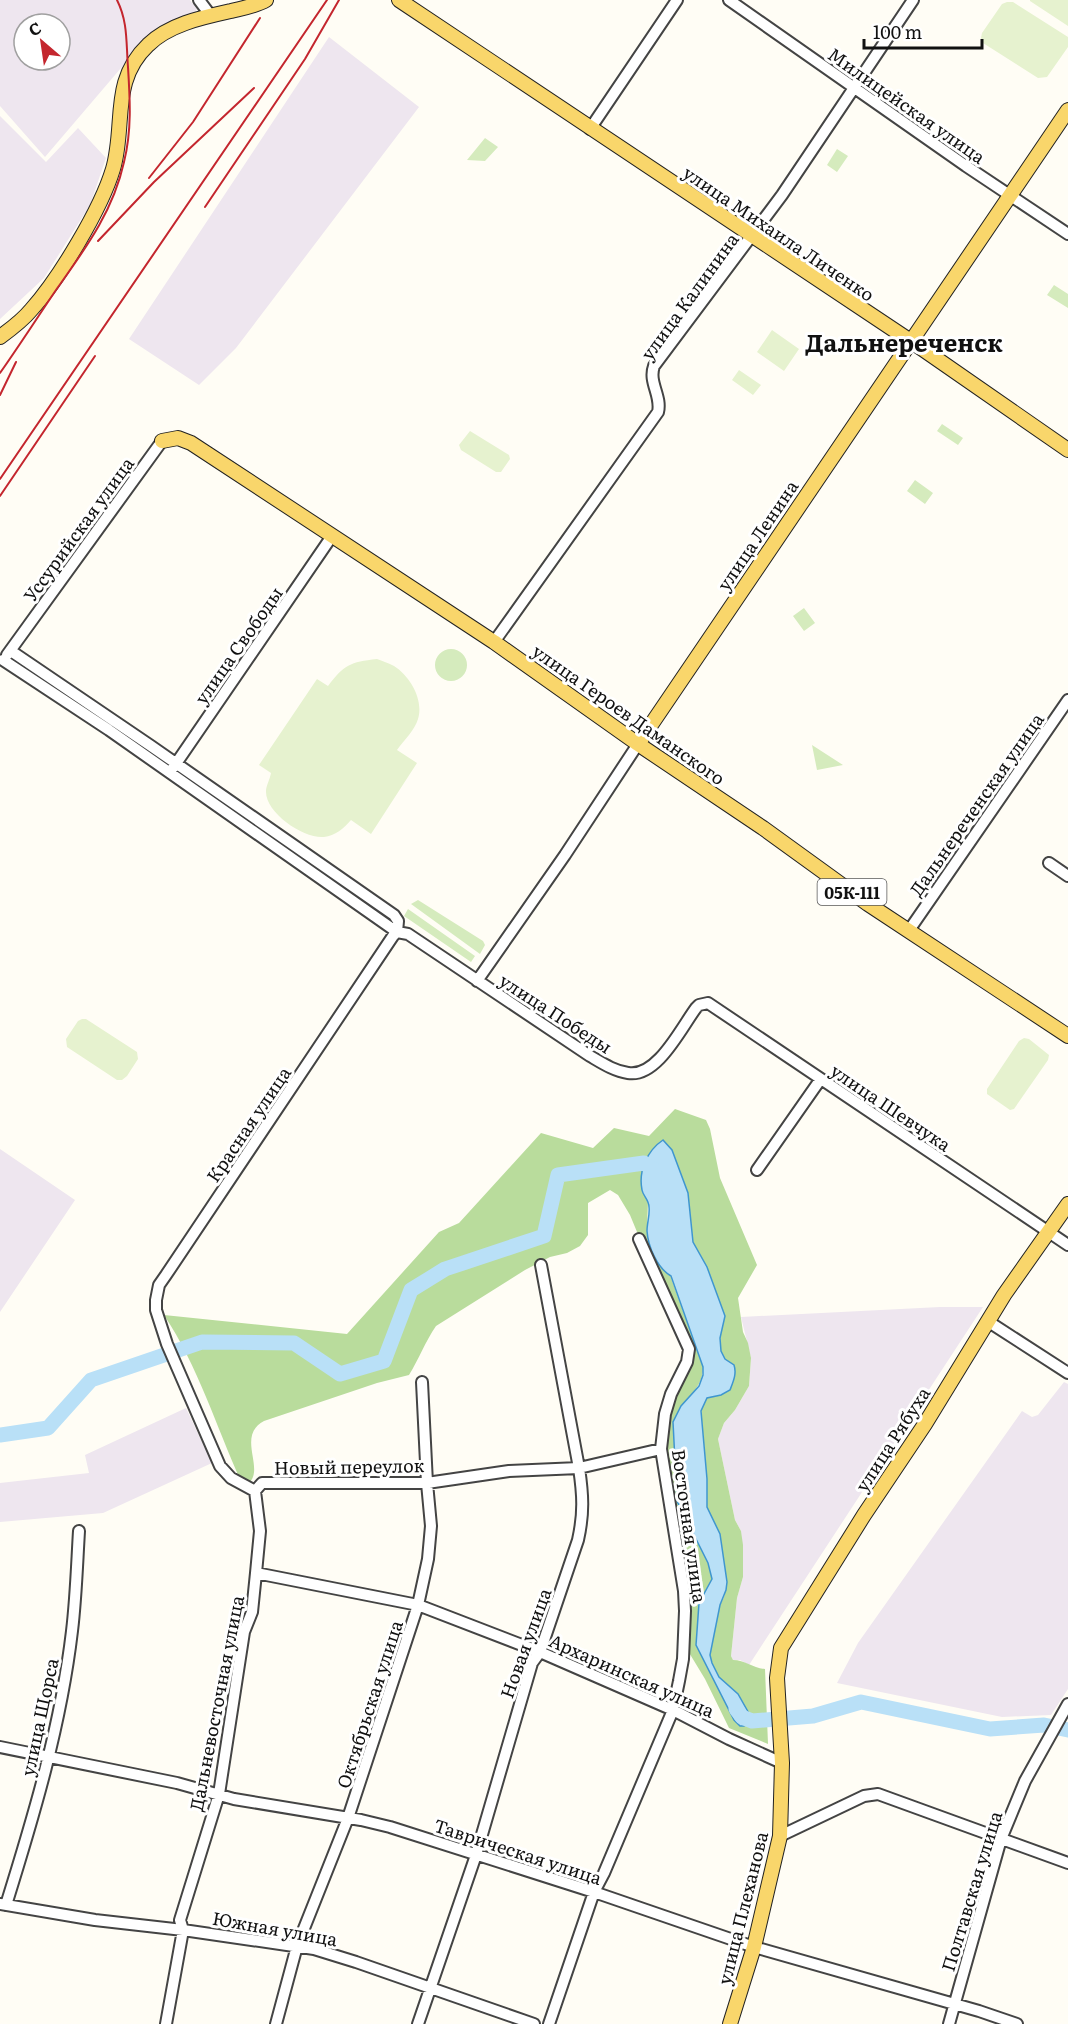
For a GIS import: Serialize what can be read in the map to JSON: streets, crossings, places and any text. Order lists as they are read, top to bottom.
{
  "streets": {
    "main road": [
      "улица Михаила Личенко",
      "улица Ленина",
      "улица Героев Даманского",
      "05К-111",
      "улица Рябуха",
      "улица Плеханова"
    ],
    "street": [
      "Милицейская улица",
      "улица Калинина",
      "Уссурийская улица",
      "улица Свободы",
      "Дальнереченская улица",
      "улица Победы",
      "улица Шевчука",
      "Красная улица",
      "Новый переулок",
      "Восточная улица",
      "Новая улица",
      "Архаринская улица",
      "Дальневосточная улица",
      "Октябрьская улица",
      "улица Щорса",
      "Таврическая улица",
      "Полтавская улица",
      "Южная улица"
    ]
  },
  "crossings": [
    ["Милицейская улица", "улица Калинина"],
    ["Милицейская улица", "улица Ленина"],
    ["улица Михаила Личенко", "улица Калинина"],
    ["улица Михаила Личенко", "улица Ленина"],
    ["улица Калинина", "улица Героев Даманского"],
    ["Уссурийская улица", "улица Героев Даманского"],
    ["Уссурийская улица", "улица Победы"],
    ["улица Ленина", "улица Героев Даманского"],
    ["улица Ленина", "улица Победы"],
    ["улица Свободы", "улица Героев Даманского"],
    ["улица Свободы", "улица Победы"],
    ["улица Победы", "улица Шевчука"],
    ["улица Победы", "Красная улица"],
    ["улица Шевчука", "улица Рябуха"],
    ["Красная улица", "Новый переулок"],
    ["улица Рябуха", "улица Плеханова"],
    ["Новый переулок", "Восточная улица"],
    ["Новый переулок", "Новая улица"],
    ["Новый переулок", "Дальневосточная улица"],
    ["Новый переулок", "Октябрьская улица"],
    ["Восточная улица", "Архаринская улица"],
    ["Восточная улица", "Таврическая улица"],
    ["Новая улица", "Архаринская улица"],
    ["Новая улица", "Таврическая улица"],
    ["Новая улица", "Южная улица"],
    ["Архаринская улица", "Дальневосточная улица"],
    ["Архаринская улица", "Октябрьская улица"],
    ["Архаринская улица", "улица Плеханова"],
    ["Дальневосточная улица", "Таврическая улица"],
    ["Дальневосточная улица", "Южная улица"],
    ["Октябрьская улица", "Таврическая улица"],
    ["Октябрьская улица", "Южная улица"],
    ["улица Щорса", "Таврическая улица"],
    ["улица Щорса", "Южная улица"],
    ["Таврическая улица", "Полтавская улица"],
    ["Таврическая улица", "улица Плеханова"]
  ],
  "districts": ["Дальнереченск"],
  "scale_bar": "100 m",
  "north": "top left"
}
